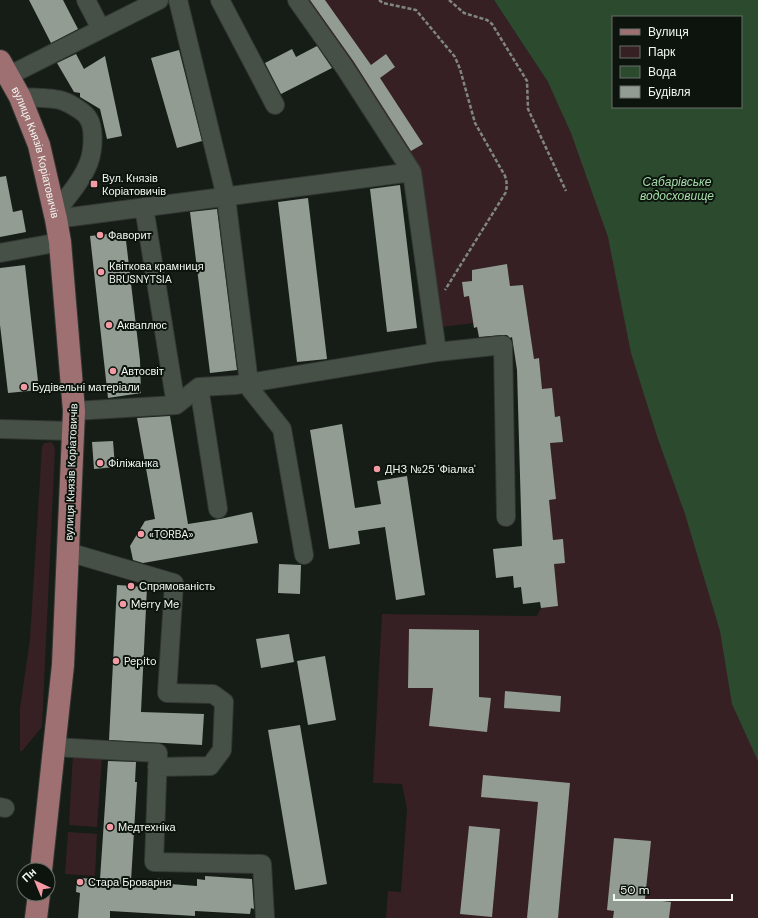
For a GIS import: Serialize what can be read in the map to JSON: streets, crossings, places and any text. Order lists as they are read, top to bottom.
{
  "streets": {
    "main road": ["вулиця Князів Коріатовичів"]
  },
  "water": ["Сабарівське водосховище"],
  "places": {
    "transit": ["Вул. Князів Коріатовичів"],
    "other": [
      "Фаворит",
      "Квіткова крамниця BRUSNYTSIA",
      "Акваплюс",
      "Автосвіт",
      "Будівельні матеріали",
      "Філіжанка",
      "ДНЗ №25 'Фіалка'",
      "«TORBA»",
      "Спрямованість",
      "Merry Me",
      "Pepito",
      "Медтехніка",
      "Стара Броварня"
    ]
  },
  "legend": [
    "Вулиця",
    "Парк",
    "Вода",
    "Будівля"
  ],
  "scale_bar": "50 m",
  "north": "top left"
}
